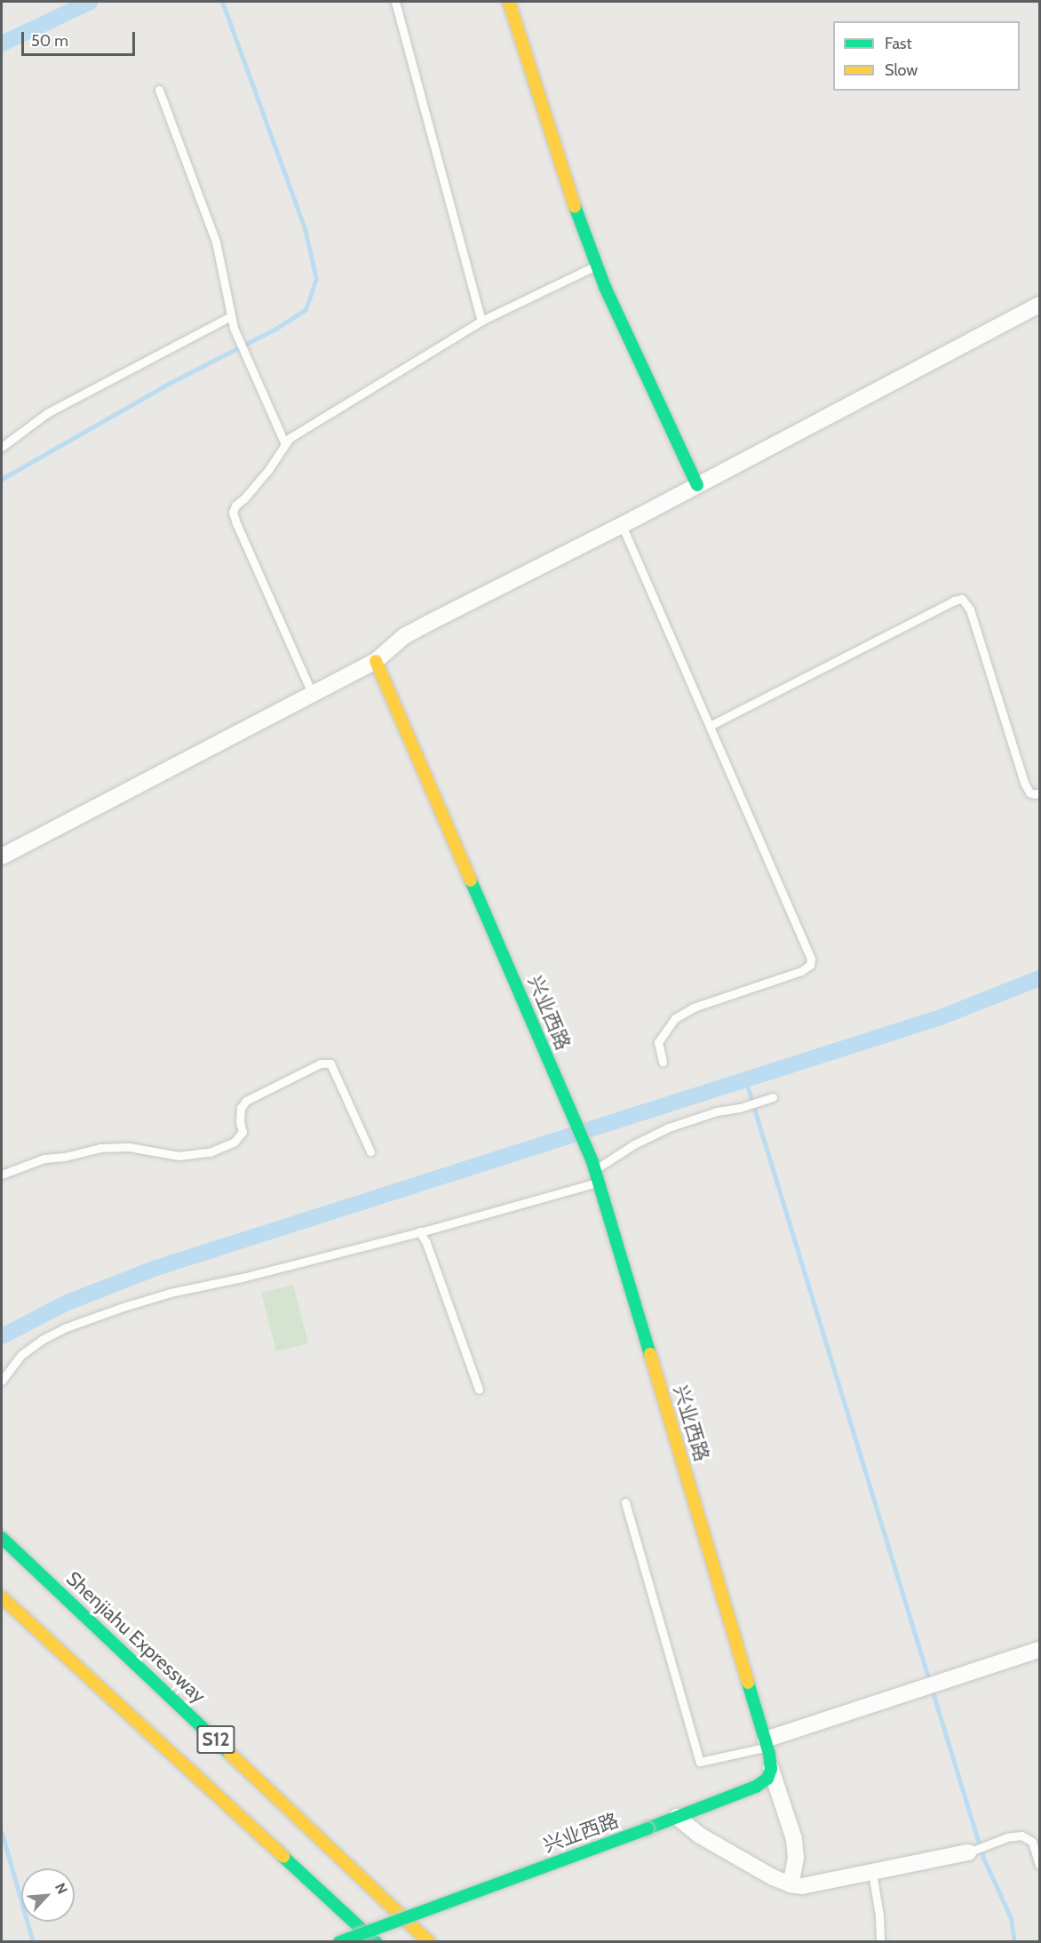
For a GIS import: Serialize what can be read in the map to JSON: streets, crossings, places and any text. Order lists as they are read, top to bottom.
{
  "streets": {
    "main road": ["兴业西路", "Shenjiahu Expressway", "S12"]
  },
  "legend": ["Fast", "Slow"],
  "scale_bar": "50 m",
  "north": "top right"
}
